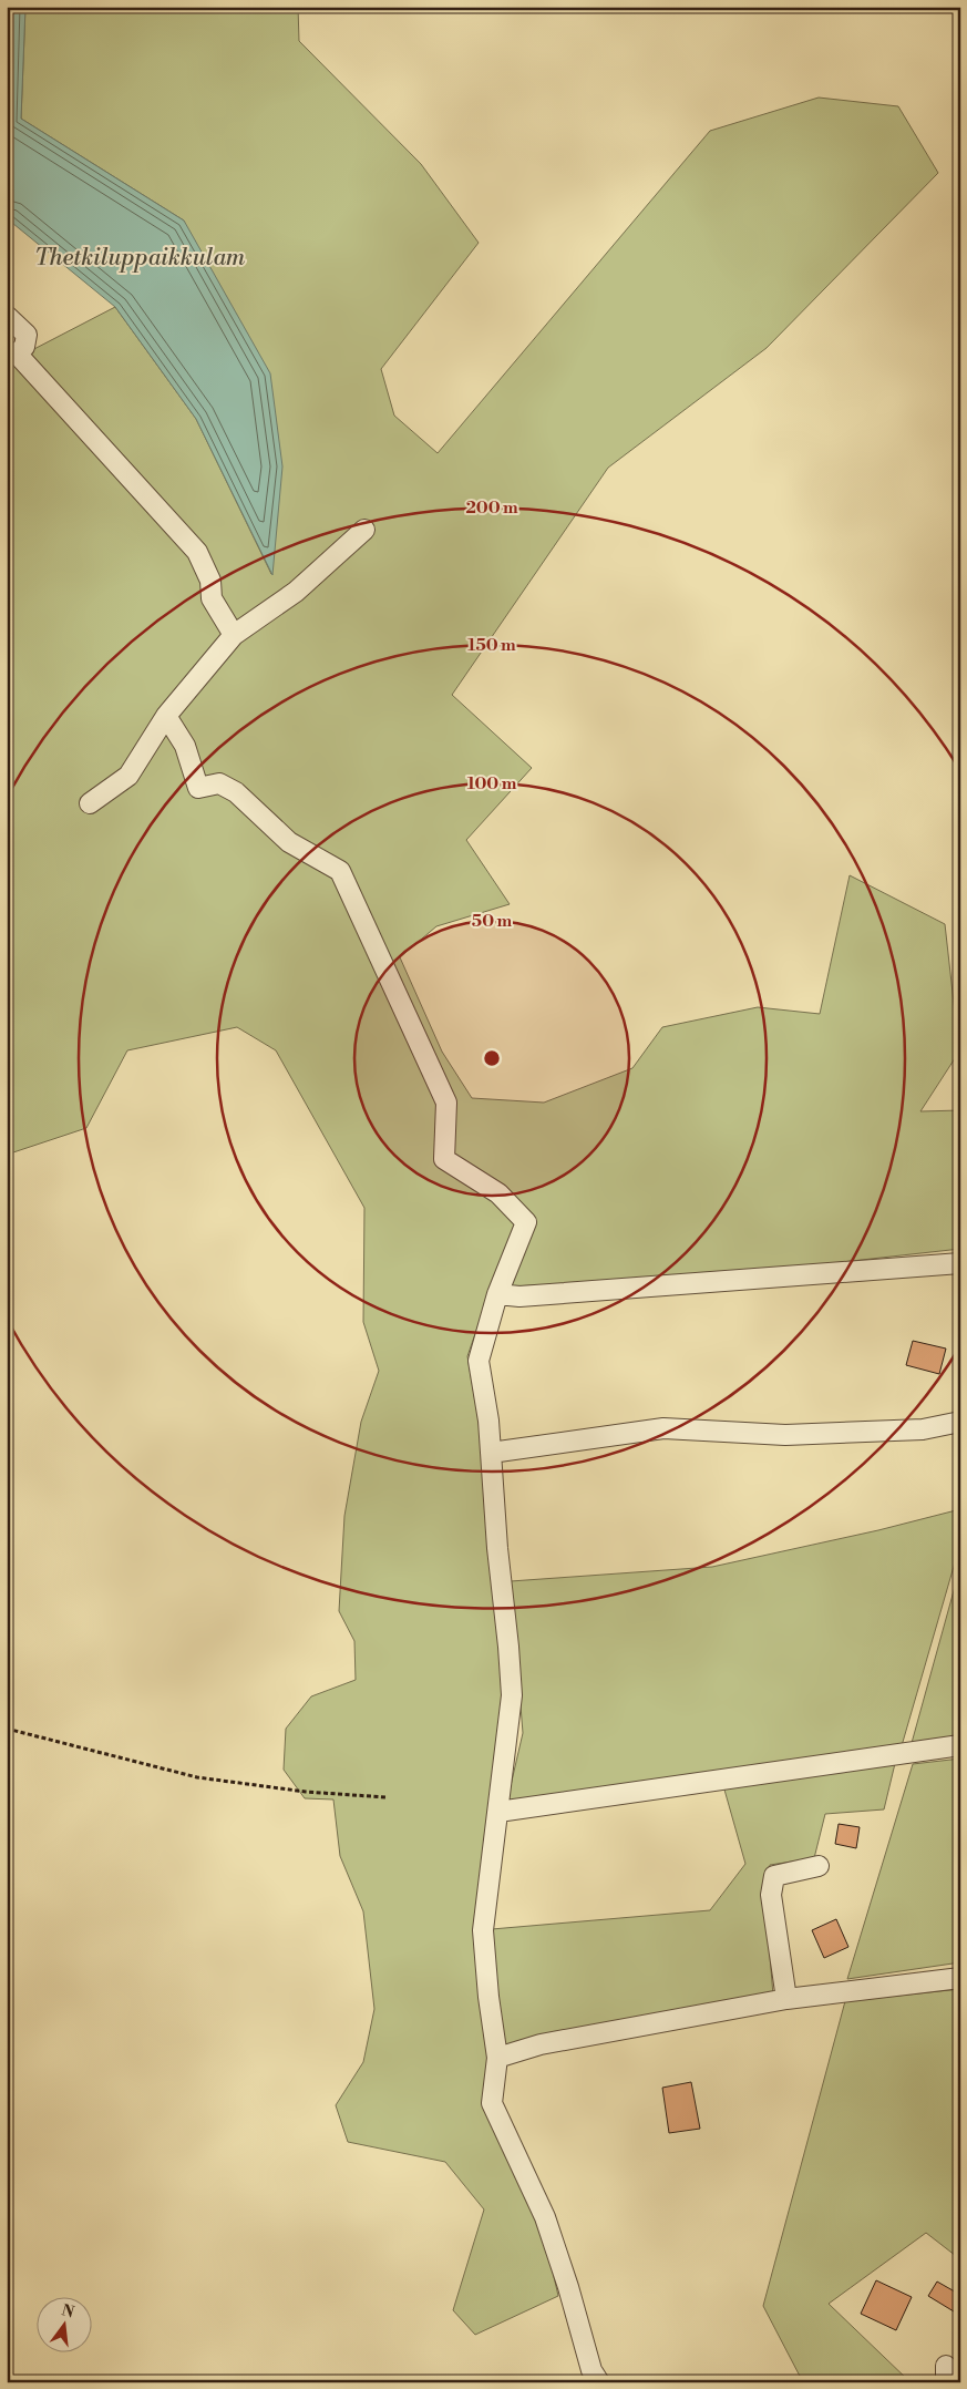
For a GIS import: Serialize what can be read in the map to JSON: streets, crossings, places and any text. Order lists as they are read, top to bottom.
{
  "water": ["Thetkiluppaikkulam"],
  "north": "top",
  "rings": [
    "200 m",
    "150 m",
    "100 m",
    "50 m"
  ]
}
